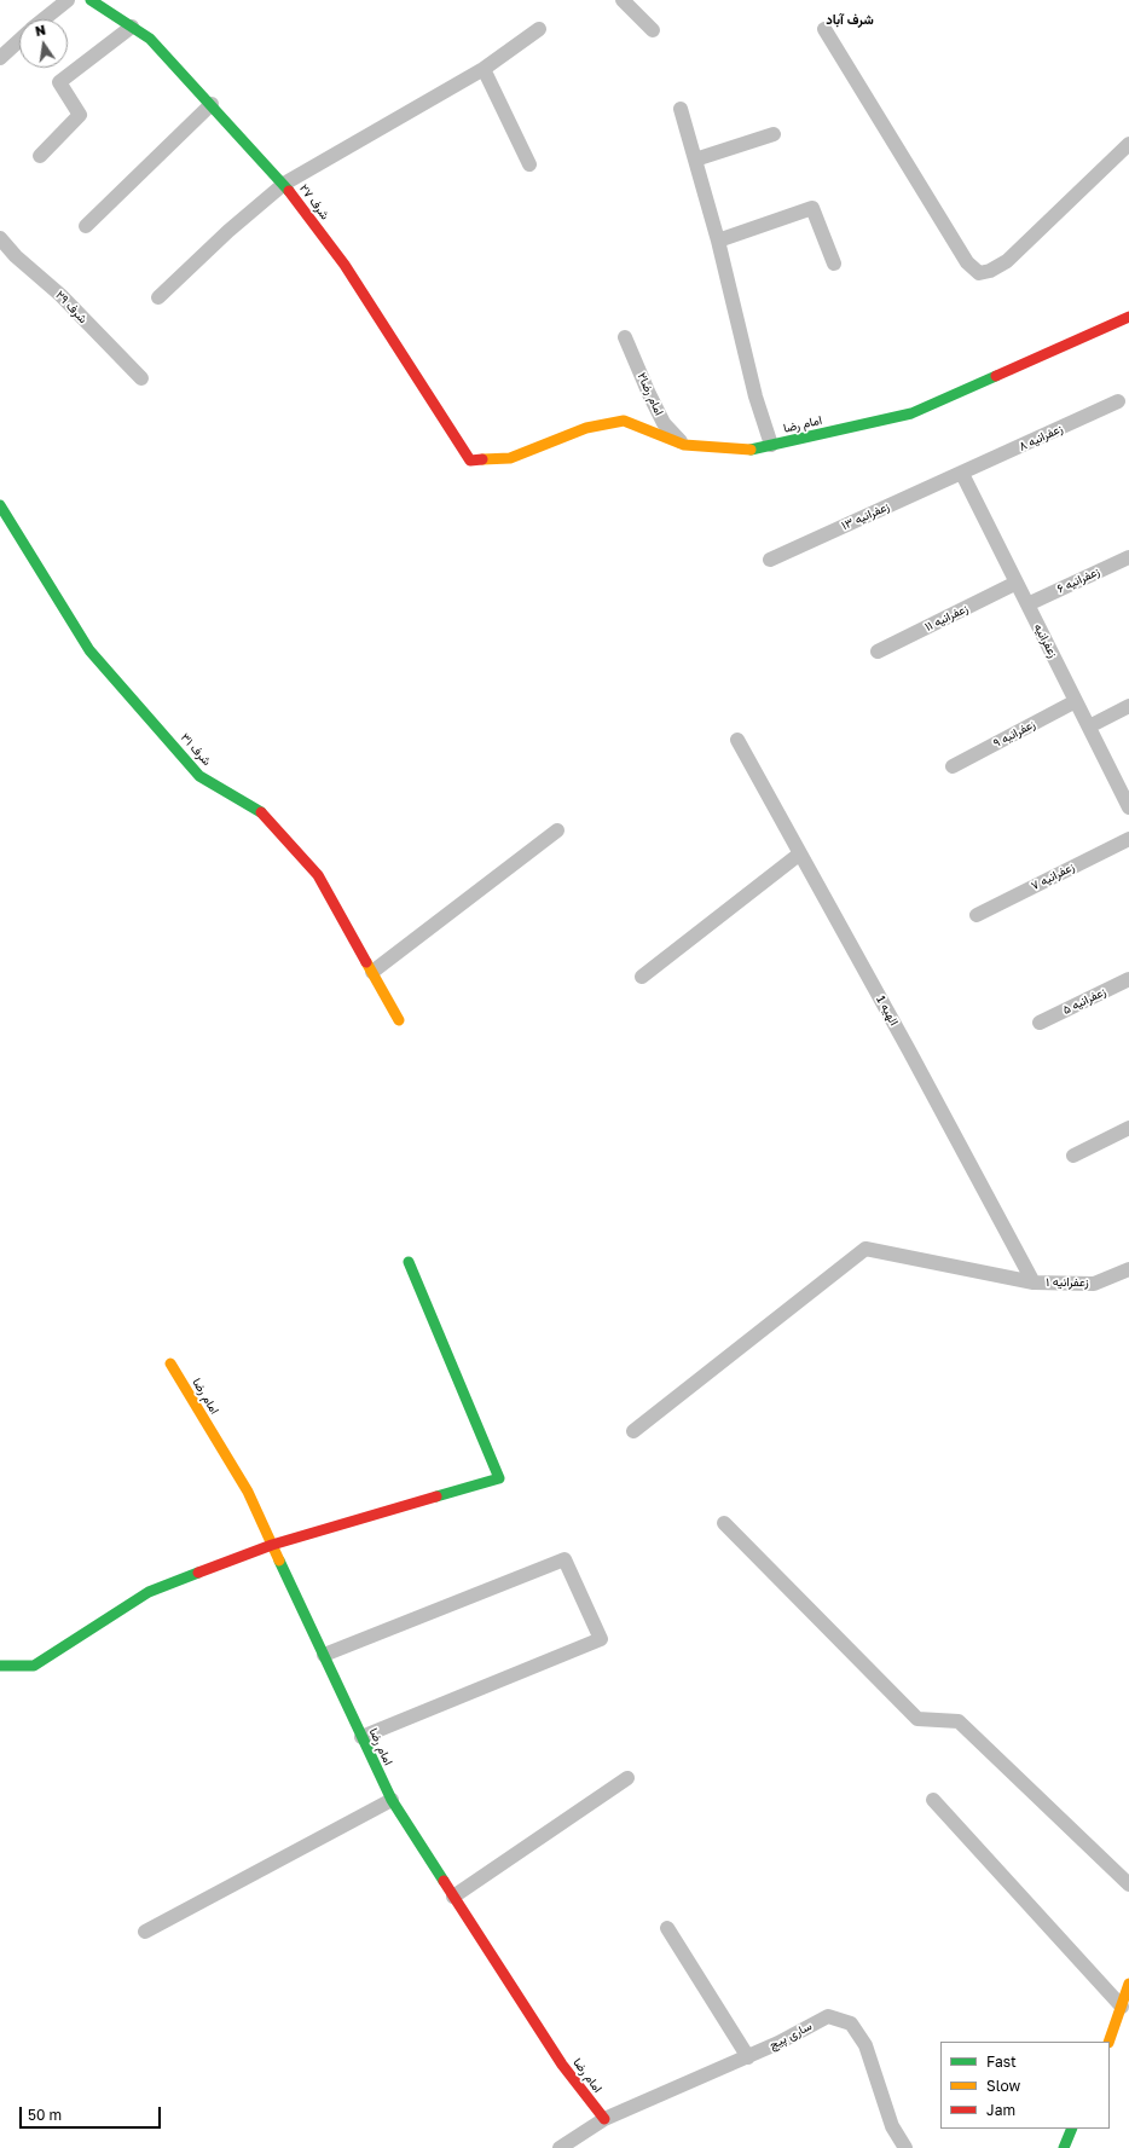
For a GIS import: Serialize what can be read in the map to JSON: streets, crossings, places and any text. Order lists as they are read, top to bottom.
{
  "streets": {
    "main road": ["شرف ۲۷", "امام رضا", "شرف ۳۱"],
    "street": [
      "شرف ۲۹",
      "امام رضا۲",
      "زعفرانیه ۸",
      "زعفرانیه ۱۳",
      "زعفرانیه ۶",
      "زعفرانیه ۱۱",
      "زعفرانیه",
      "زعفرانیه ۹",
      "زعفرانیه ۷",
      "زعفرانیه ۵",
      "الهیه 1",
      "زعفرانیه ۱",
      "ساری پیچ"
    ]
  },
  "crossings": [
    ["شرف ۲۷", "امام رضا"],
    ["امام رضا۲", "امام رضا"],
    ["امام رضا", "ساری پیچ"],
    ["زعفرانیه ۸", "زعفرانیه ۱۳"],
    ["زعفرانیه ۸", "زعفرانیه"],
    ["زعفرانیه ۱۳", "زعفرانیه"],
    ["زعفرانیه ۶", "زعفرانیه"],
    ["زعفرانیه ۱۱", "زعفرانیه"],
    ["زعفرانیه", "زعفرانیه ۹"],
    ["الهیه 1", "زعفرانیه ۱"]
  ],
  "districts": ["شرف آباد"],
  "legend": ["Fast", "Slow", "Jam"],
  "scale_bar": "50 m",
  "north": "top"
}
